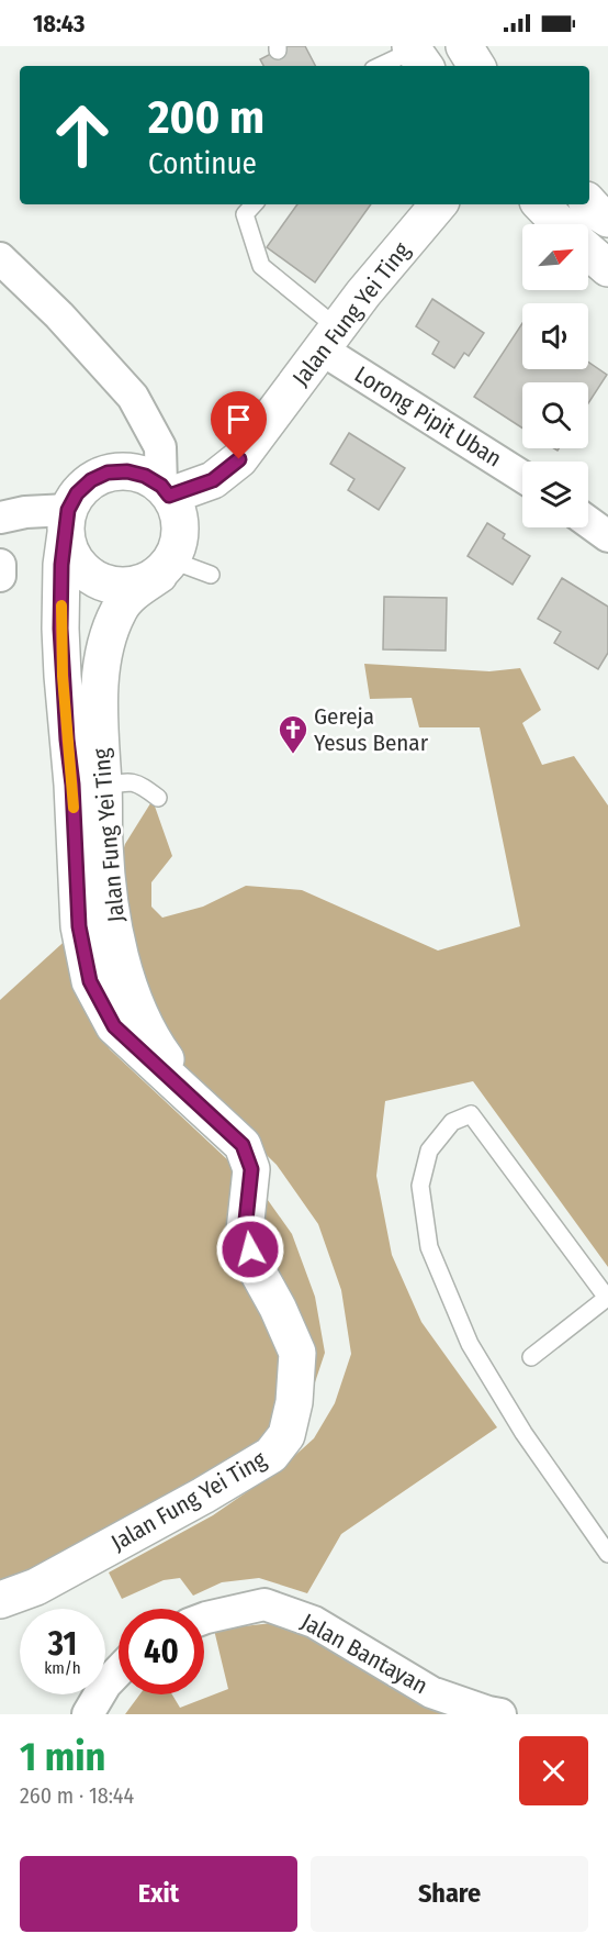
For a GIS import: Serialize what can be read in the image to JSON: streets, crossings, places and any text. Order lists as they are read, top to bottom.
{
  "streets": {
    "street": ["Jalan Fung Yei Ting", "Lorong Pipit Uban", "Jalan Bantayan"]
  },
  "crossings": [
    ["Jalan Fung Yei Ting", "Lorong Pipit Uban"]
  ],
  "places": {
    "church": ["Gereja Yesus Benar"]
  },
  "north": "top right",
  "page": {
    "status": "18:43",
    "turn": ["200 m", "Continue"],
    "speed": "31 km/h",
    "limit": "40",
    "heading": ["1 min", "260 m · 18:44"],
    "buttons": ["Exit", "Share"]
  }
}
